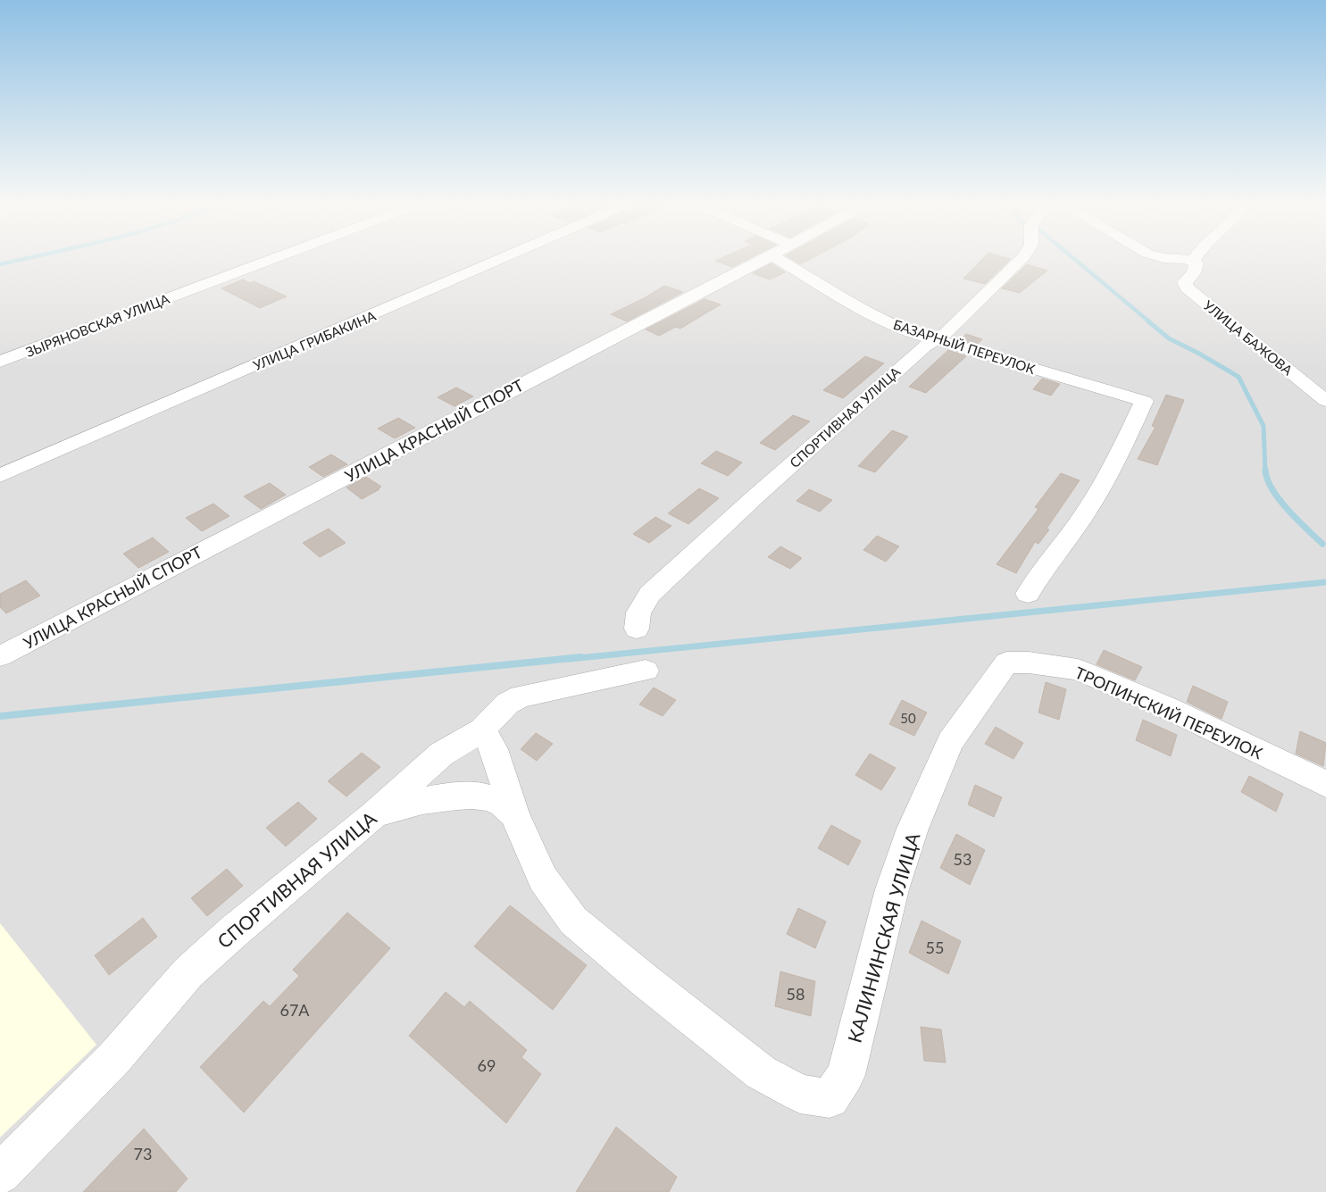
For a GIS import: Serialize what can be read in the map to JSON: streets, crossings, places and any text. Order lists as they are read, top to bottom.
{
  "streets": {
    "street": [
      "ЗЫРЯНОВСКАЯ УЛИЦА",
      "УЛИЦА БАЖОВА",
      "УЛИЦА ГРИБАКИНА",
      "БАЗАРНЫЙ ПЕРЕУЛОК",
      "СПОРТИВНАЯ УЛИЦА",
      "УЛИЦА КРАСНЫЙ СПОРТ",
      "ТРОПИНСКИЙ ПЕРЕУЛОК",
      "КАЛИНИНСКАЯ УЛИЦА"
    ]
  },
  "crossings": [
    ["БАЗАРНЫЙ ПЕРЕУЛОК", "СПОРТИВНАЯ УЛИЦА"],
    ["ТРОПИНСКИЙ ПЕРЕУЛОК", "КАЛИНИНСКАЯ УЛИЦА"]
  ],
  "house_numbers": [
    "50",
    "53",
    "55",
    "58",
    "67А",
    "69",
    "73"
  ]
}
